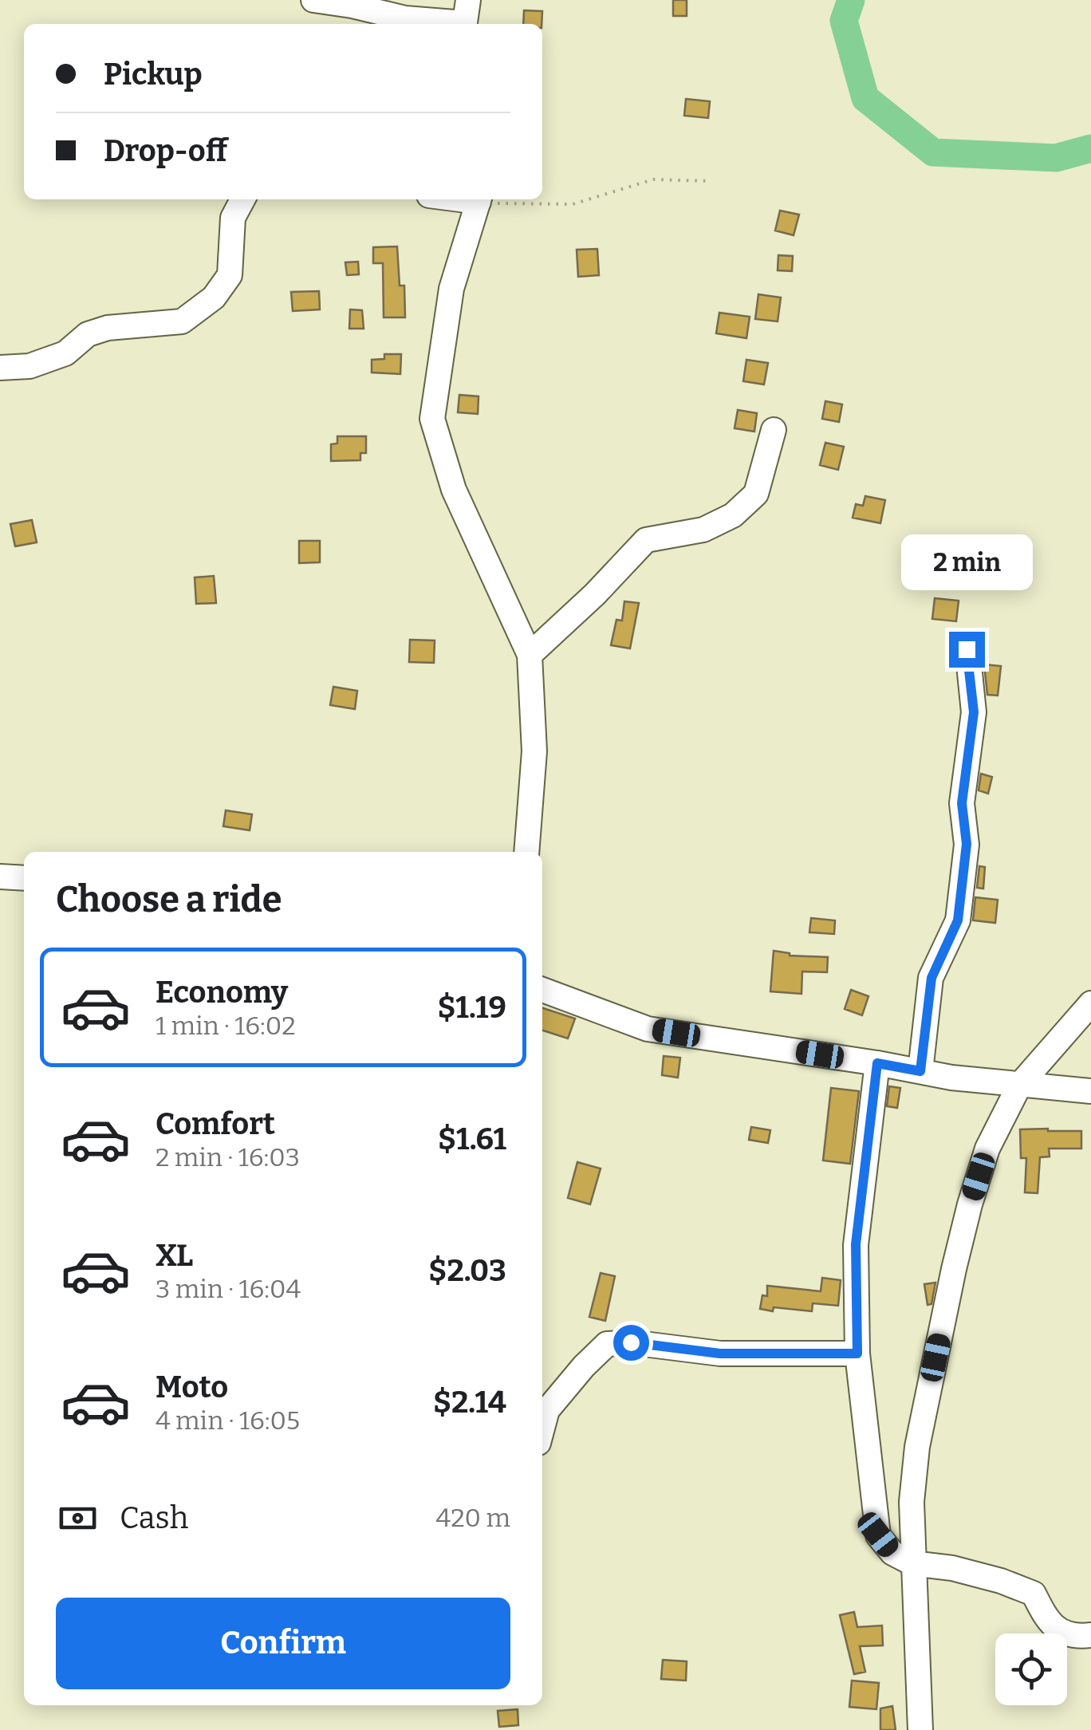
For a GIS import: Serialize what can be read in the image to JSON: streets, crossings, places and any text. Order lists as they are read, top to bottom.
{
  "page": {
    "banner": ["Pickup", "Drop-off"],
    "bubble": "2 min",
    "heading": "Choose a ride",
    "list": [
      {
        "name": "Economy",
        "note": "1 min · 16:02",
        "value": "$1.19"
      },
      {
        "name": "Comfort",
        "note": "2 min · 16:03",
        "value": "$1.61"
      },
      {
        "name": "XL",
        "note": "3 min · 16:04",
        "value": "$2.03"
      },
      {
        "name": "Moto",
        "note": "4 min · 16:05",
        "value": "$2.14"
      }
    ],
    "pay": ["Cash", "420 m"],
    "buttons": "Confirm"
  }
}
